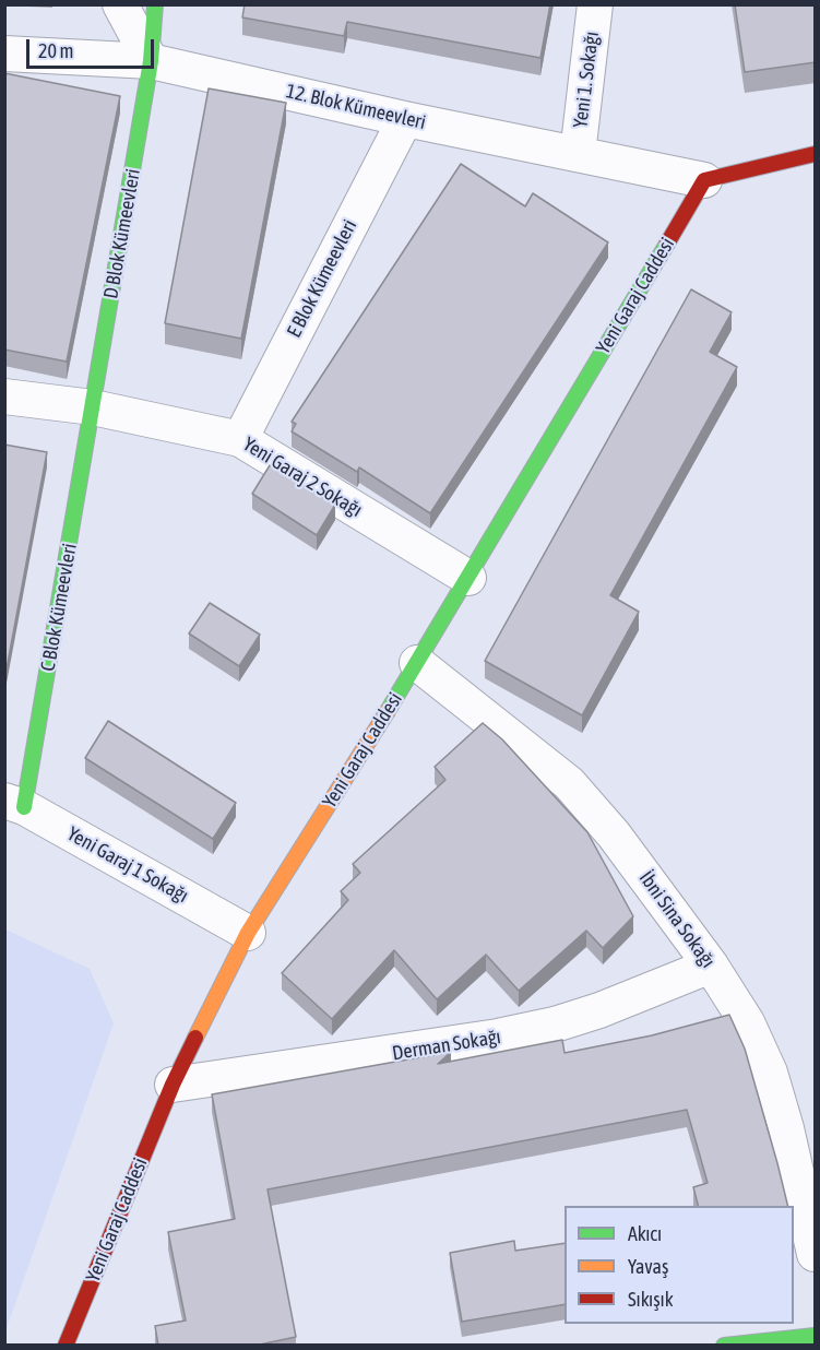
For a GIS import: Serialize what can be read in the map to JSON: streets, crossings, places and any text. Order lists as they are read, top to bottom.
{
  "streets": {
    "street": [
      "Yeni 1. Sokağı",
      "12. Blok Kümeevleri",
      "D Blok Kümeevleri",
      "E Blok Kümeevleri",
      "Yeni Garaj Caddesi",
      "Yeni Garaj 2 Sokağı",
      "C Blok Kümeevleri",
      "Yeni Garaj 1 Sokağı",
      "İbni Sina Sokağı",
      "Derman Sokağı"
    ]
  },
  "crossings": [
    ["Yeni 1. Sokağı", "12. Blok Kümeevleri"],
    ["12. Blok Kümeevleri", "D Blok Kümeevleri"],
    ["12. Blok Kümeevleri", "E Blok Kümeevleri"],
    ["12. Blok Kümeevleri", "Yeni Garaj Caddesi"],
    ["D Blok Kümeevleri", "Yeni Garaj 2 Sokağı"],
    ["D Blok Kümeevleri", "C Blok Kümeevleri"],
    ["E Blok Kümeevleri", "Yeni Garaj 2 Sokağı"],
    ["Yeni Garaj Caddesi", "Yeni Garaj 2 Sokağı"],
    ["Yeni Garaj Caddesi", "Yeni Garaj 1 Sokağı"],
    ["Yeni Garaj Caddesi", "İbni Sina Sokağı"],
    ["Yeni Garaj Caddesi", "Derman Sokağı"],
    ["Yeni Garaj 2 Sokağı", "C Blok Kümeevleri"],
    ["C Blok Kümeevleri", "Yeni Garaj 1 Sokağı"],
    ["İbni Sina Sokağı", "Derman Sokağı"]
  ],
  "legend": ["Akıcı", "Yavaş", "Sıkışık"],
  "scale_bar": "20 m"
}
